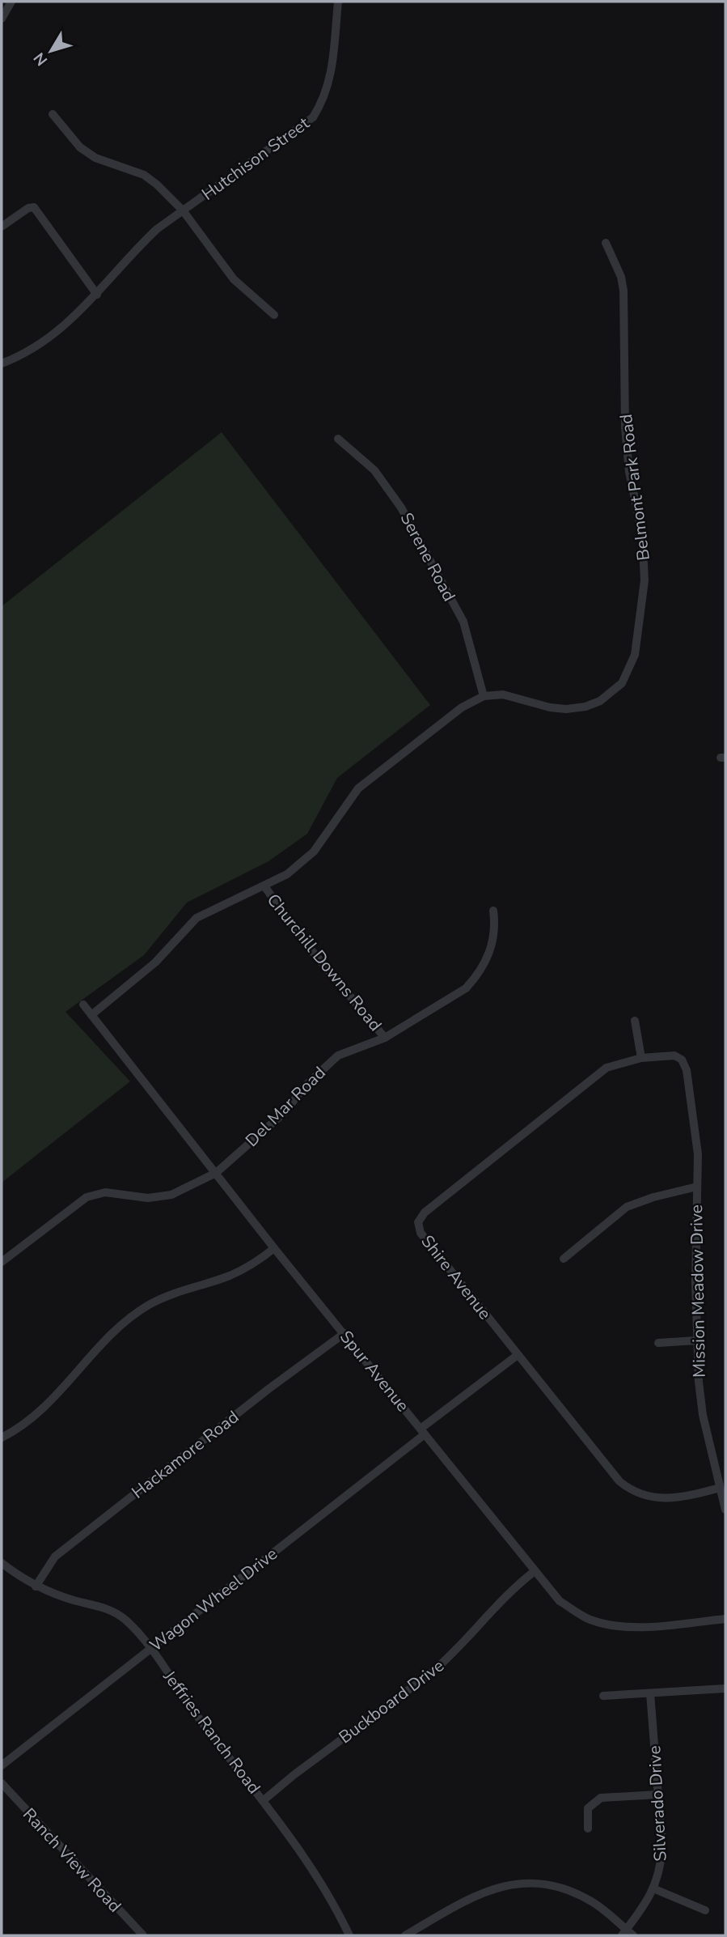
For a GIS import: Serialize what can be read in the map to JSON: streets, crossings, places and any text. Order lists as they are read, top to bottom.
{
  "streets": {
    "street": [
      "Hutchison Street",
      "Belmont Park Road",
      "Serene Road",
      "Churchill Downs Road",
      "Del Mar Road",
      "Shire Avenue",
      "Mission Meadow Drive",
      "Spur Avenue",
      "Hackamore Road",
      "Wagon Wheel Drive",
      "Buckboard Drive",
      "Jeffries Ranch Road",
      "Silverado Drive",
      "Ranch View Road"
    ]
  },
  "crossings": [
    ["Belmont Park Road", "Serene Road"],
    ["Belmont Park Road", "Churchill Downs Road"],
    ["Belmont Park Road", "Spur Avenue"],
    ["Churchill Downs Road", "Del Mar Road"],
    ["Del Mar Road", "Spur Avenue"],
    ["Shire Avenue", "Mission Meadow Drive"],
    ["Shire Avenue", "Wagon Wheel Drive"],
    ["Spur Avenue", "Hackamore Road"],
    ["Spur Avenue", "Wagon Wheel Drive"],
    ["Spur Avenue", "Buckboard Drive"],
    ["Hackamore Road", "Jeffries Ranch Road"],
    ["Wagon Wheel Drive", "Jeffries Ranch Road"],
    ["Buckboard Drive", "Jeffries Ranch Road"]
  ],
  "north": "bottom left"
}
